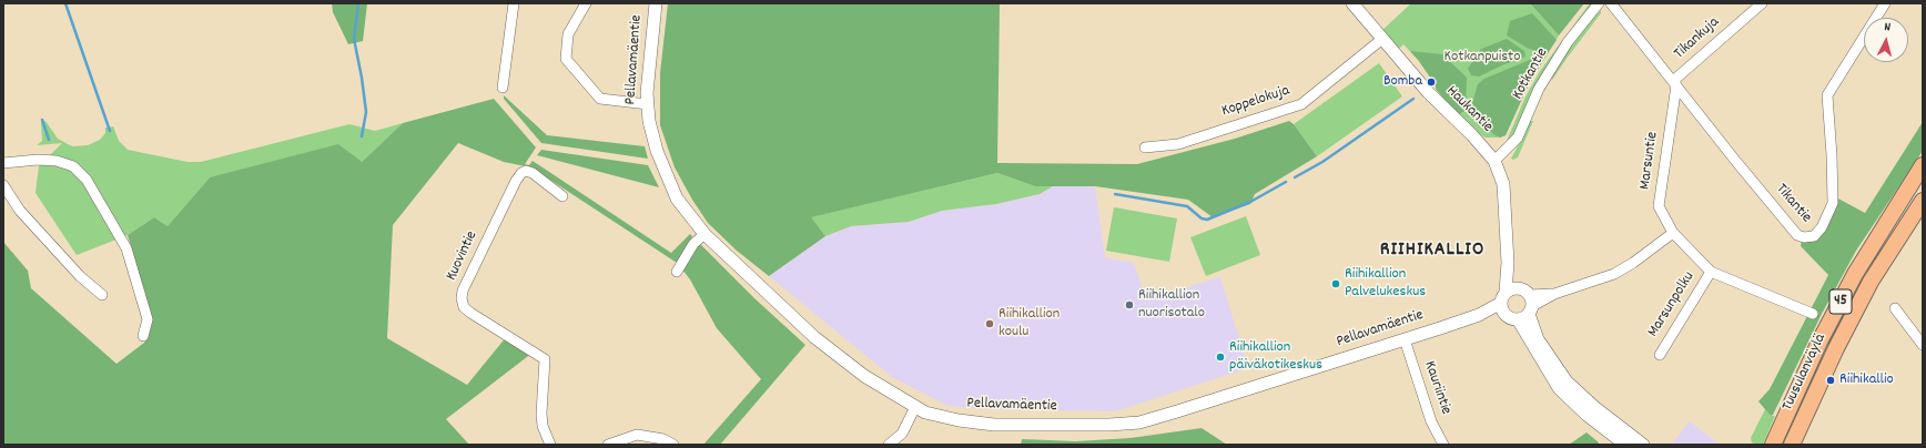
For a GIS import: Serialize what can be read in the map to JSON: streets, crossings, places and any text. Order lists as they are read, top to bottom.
{
  "streets": {
    "main road": ["45", "Tuusulanväylä"],
    "street": [
      "Tikankuja",
      "Pellavamäentie",
      "Kotkantie",
      "Koppelokuja",
      "Haukantie",
      "Marsuntie",
      "Tikantie",
      "Kuovintie",
      "Marsunpolku",
      "Kauriintie"
    ]
  },
  "crossings": [
    ["Tikankuja", "Marsuntie"],
    ["Tikankuja", "Tikantie"],
    ["Pellavamäentie", "Haukantie"],
    ["Pellavamäentie", "Kauriintie"],
    ["Kotkantie", "Haukantie"],
    ["Koppelokuja", "Haukantie"],
    ["Marsuntie", "Tikantie"],
    ["Marsuntie", "Marsunpolku"]
  ],
  "districts": ["RIIHIKALLIO"],
  "parks": ["Kotkanpuisto"],
  "places": [
    "Bomba",
    "Riihikallion Palvelukeskus",
    "Riihikallion nuorisotalo",
    "Riihikallion koulu",
    "Riihikallion päiväkotikeskus",
    "Riihikallio"
  ],
  "north": "top"
}
